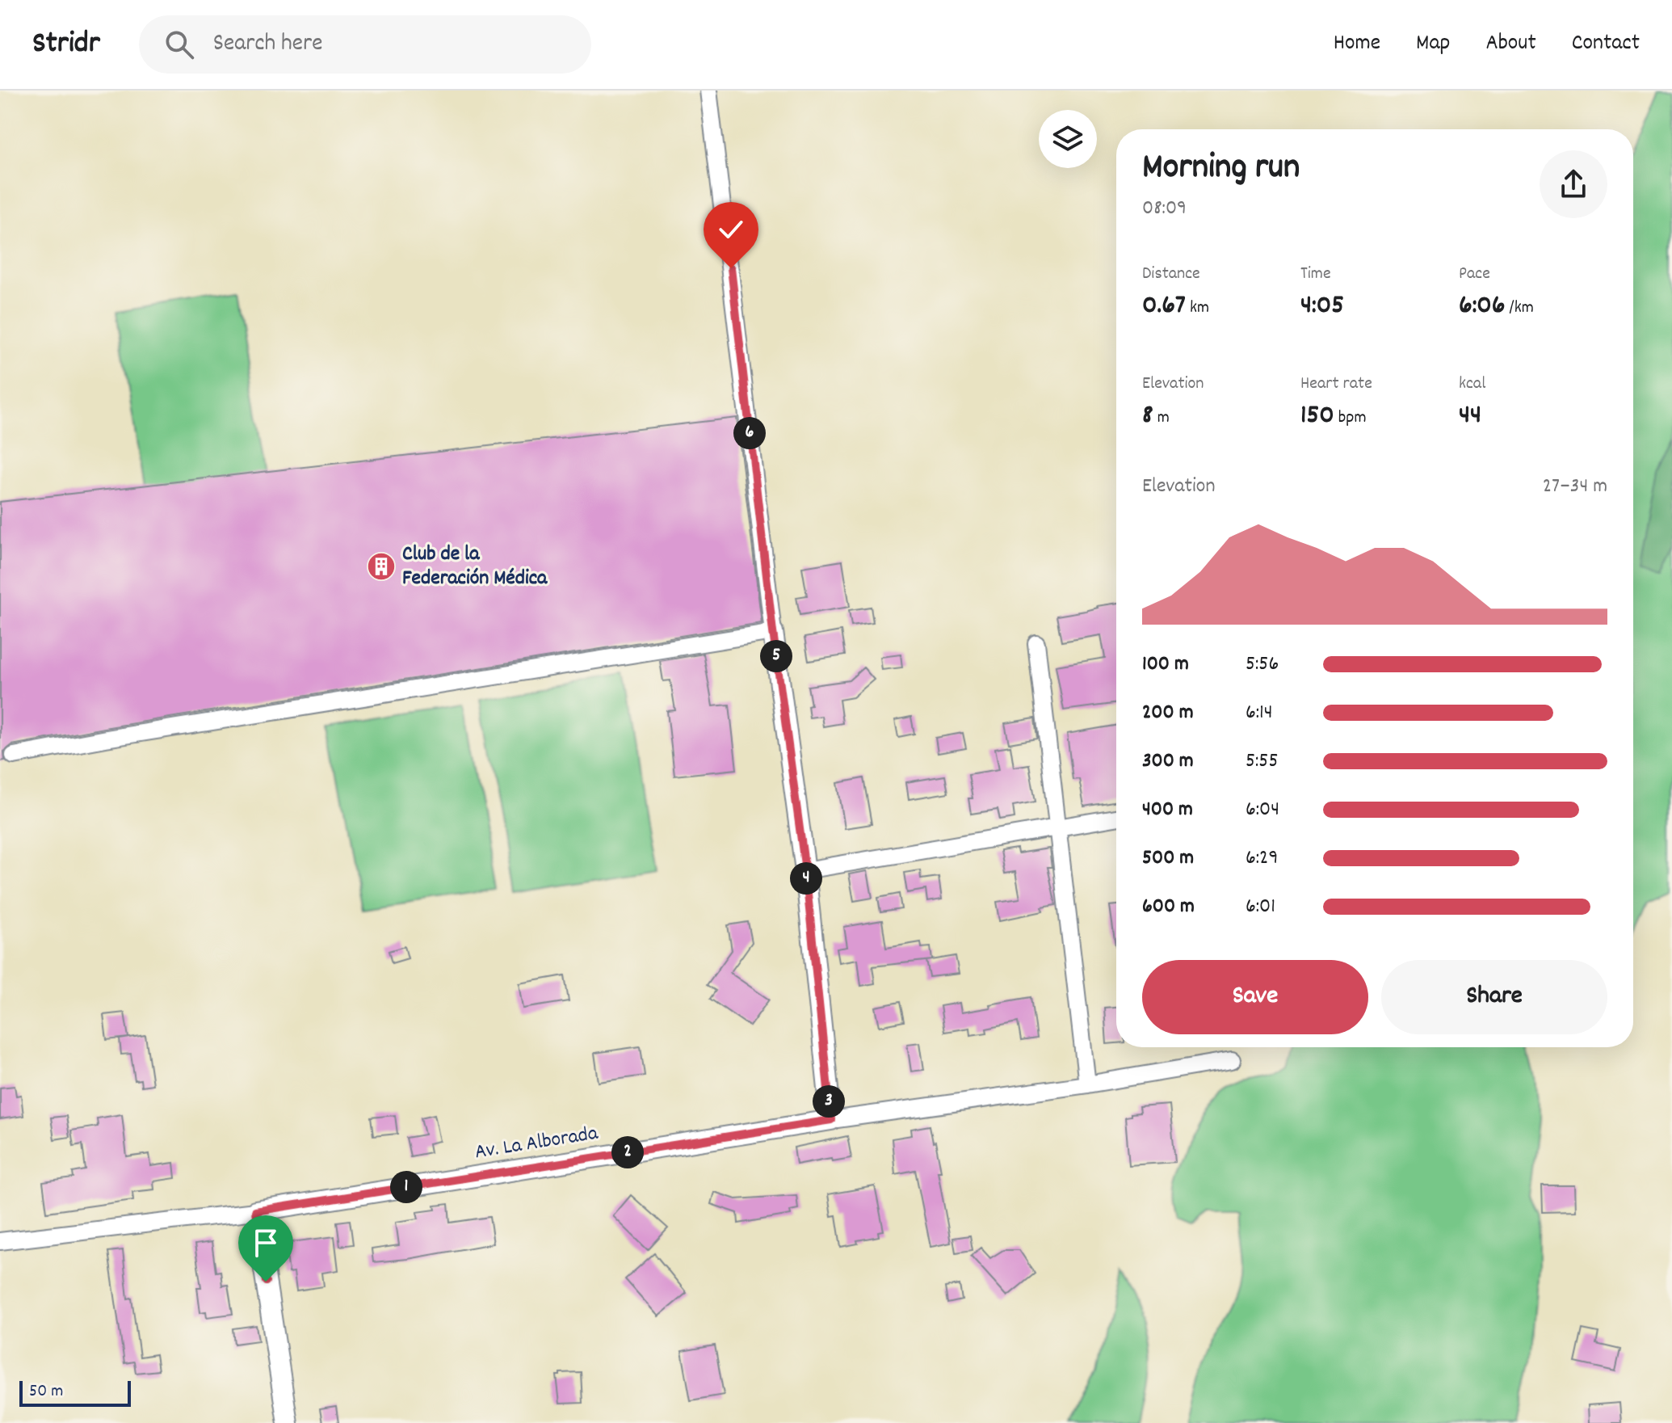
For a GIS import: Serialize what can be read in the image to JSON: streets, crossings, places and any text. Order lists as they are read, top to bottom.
{
  "streets": {
    "main road": ["Av. La Alborada"]
  },
  "places": {
    "building": ["Club de la Federación Médica"]
  },
  "scale_bar": "50 m",
  "page": {
    "header": "Stridr",
    "search": "Search here",
    "nav": [
      "Home",
      "Map",
      "About",
      "Contact"
    ],
    "heading": ["Morning run", "08:09"],
    "stats": [
      ["Distance", "0.67 km"],
      ["Time", "4:05"],
      ["Pace", "6:06 /km"],
      ["Elevation", "8 m"],
      ["Heart rate", "150 bpm"],
      ["kcal", "44"]
    ],
    "pins": [
      "6",
      "5",
      "4",
      "3",
      "2",
      "1"
    ],
    "chart": ["Elevation", "27–34 m"],
    "list": [
      {
        "name": "100 m",
        "note": "5:56"
      },
      {
        "name": "200 m",
        "note": "6:14"
      },
      {
        "name": "300 m",
        "note": "5:55"
      },
      {
        "name": "400 m",
        "note": "6:04"
      },
      {
        "name": "500 m",
        "note": "6:29"
      },
      {
        "name": "600 m",
        "note": "6:01"
      }
    ],
    "buttons": ["Save", "Share"],
    "scale": "50 m"
  }
}
